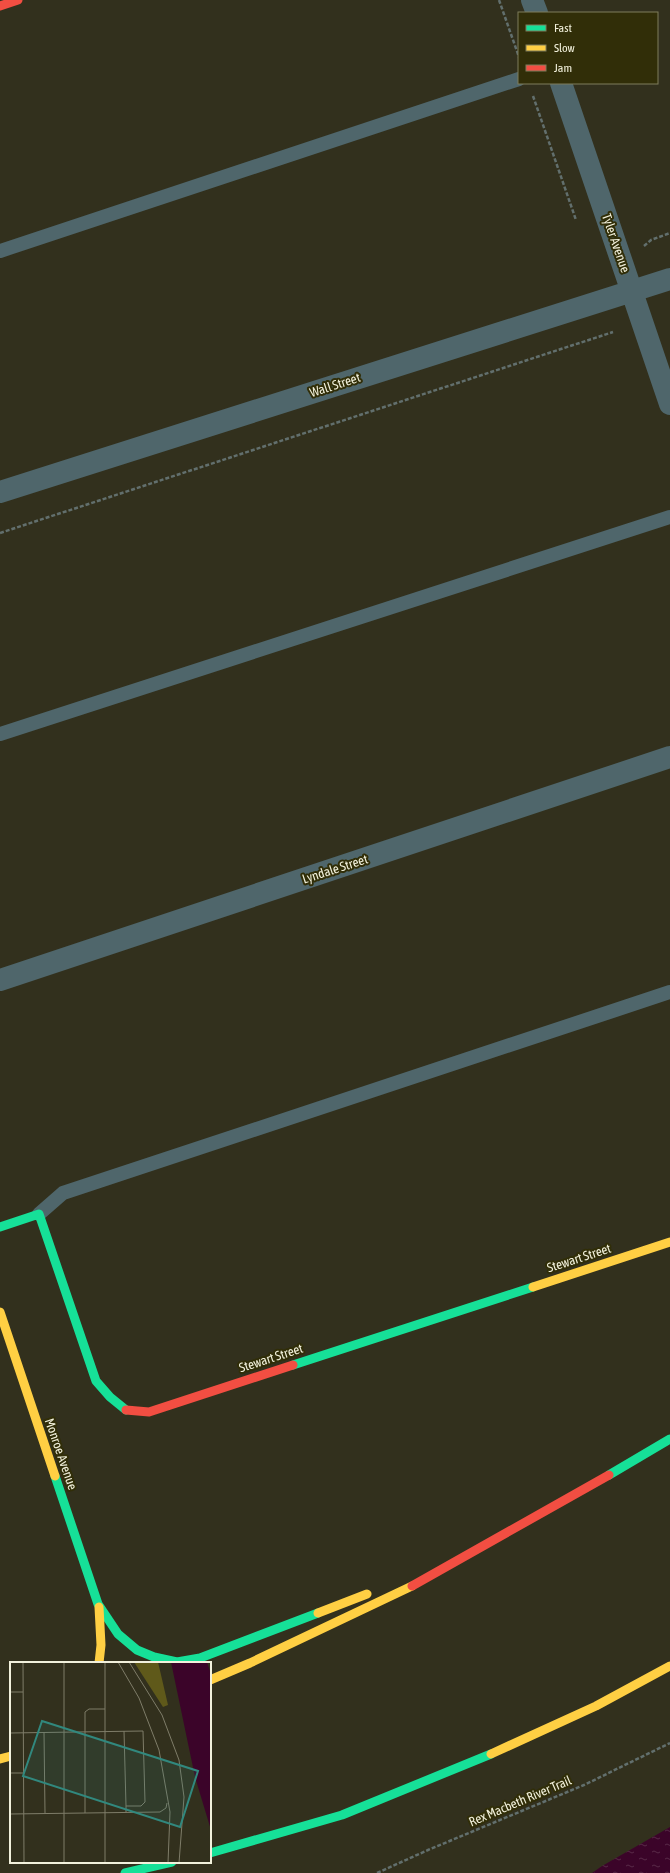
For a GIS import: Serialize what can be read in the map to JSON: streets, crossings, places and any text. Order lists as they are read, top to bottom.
{
  "streets": {
    "main road": ["Stewart Street", "Monroe Avenue"],
    "street": ["Tyler Avenue", "Wall Street", "Lyndale Street"],
    "path": ["Rex Macbeth River Trail"]
  },
  "crossings": [
    ["Tyler Avenue", "Wall Street"]
  ],
  "legend": ["Fast", "Slow", "Jam"]
}
